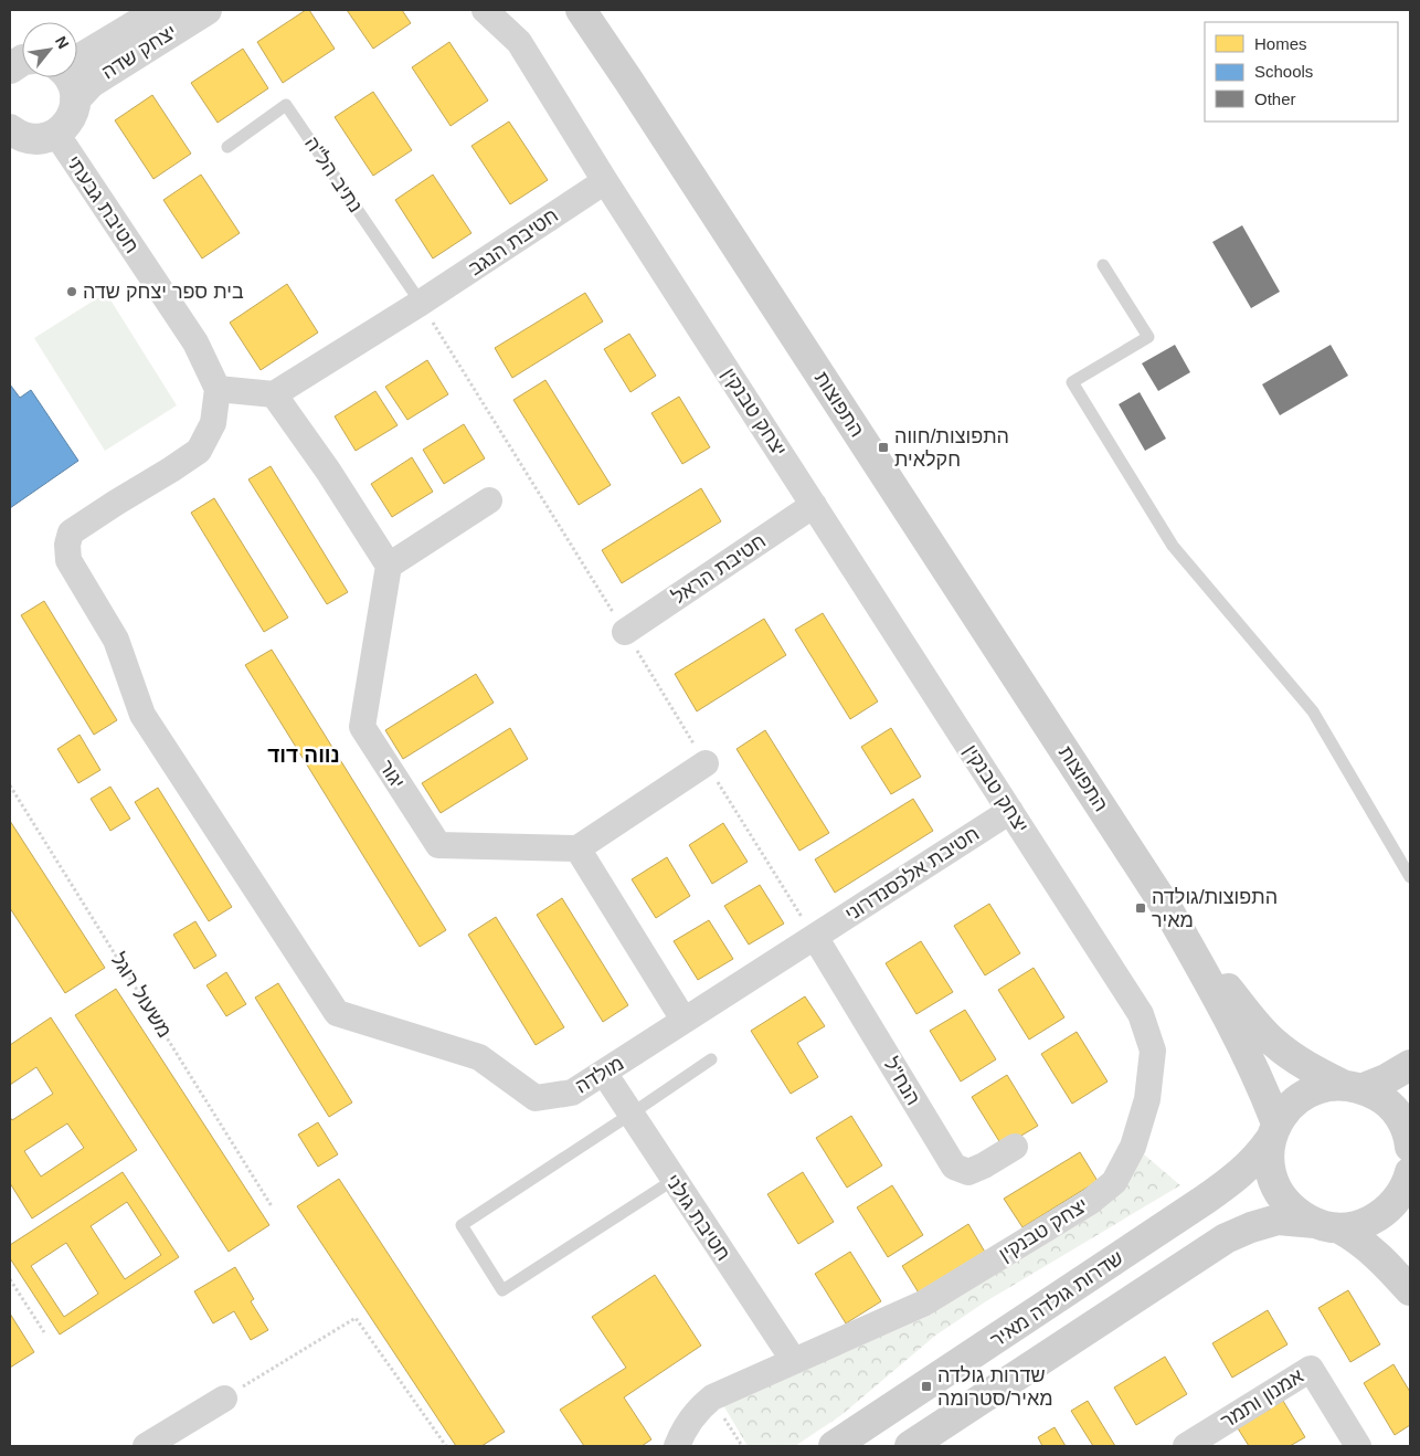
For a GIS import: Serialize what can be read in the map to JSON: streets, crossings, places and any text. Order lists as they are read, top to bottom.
{
  "streets": {
    "main road": ["התפוצות", "שדרות גולדה מאיר"],
    "street": [
      "יצחק שדה",
      "חטיבת גבעתי",
      "חטיבת הנגב",
      "יצחק טבנקין",
      "חטיבת הראל",
      "יגור",
      "חטיבת אלכסנדרוני",
      "מולדה",
      "הנח\"ל",
      "חטיבת גולני",
      "אמנון ותמר"
    ],
    "lane": ["נתיב הל\"ה"],
    "path": ["משעול רוגל"]
  },
  "crossings": [
    ["נתיב הל\"ה", "חטיבת הנגב"],
    ["חטיבת גבעתי", "מולדה"],
    ["חטיבת הנגב", "יצחק טבנקין"],
    ["התפוצות", "שדרות גולדה מאיר"],
    ["יצחק טבנקין", "חטיבת הראל"],
    ["יצחק טבנקין", "חטיבת אלכסנדרוני"],
    ["יצחק טבנקין", "חטיבת גולני"],
    ["חטיבת אלכסנדרוני", "מולדה"],
    ["חטיבת אלכסנדרוני", "הנח\"ל"],
    ["מולדה", "הנח\"ל"],
    ["מולדה", "חטיבת גולני"]
  ],
  "districts": ["נווה דוד"],
  "places": {
    "other": ["בית ספר יצחק שדה"],
    "transit": ["התפוצות/חווה חקלאית", "התפוצות/גולדה מאיר", "שדרות גולדה מאיר/סטרומה"]
  },
  "legend": ["Homes", "Schools", "Other"],
  "north": "top right"
}
